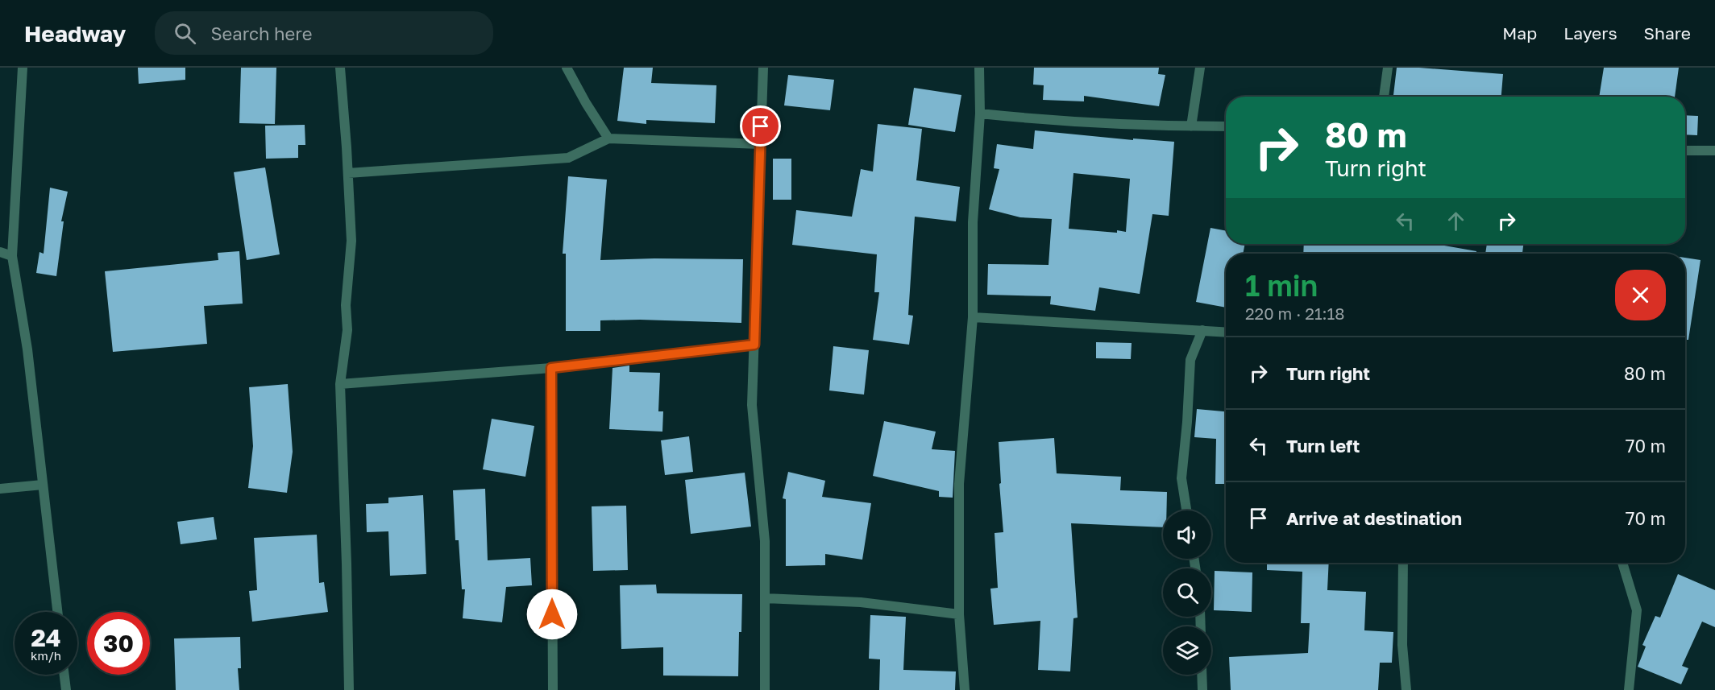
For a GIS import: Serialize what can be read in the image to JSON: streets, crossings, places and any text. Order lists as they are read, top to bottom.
{
  "page": {
    "header": "Headway",
    "search": "Search here",
    "nav": ["Map", "Layers", "Share"],
    "turn": ["80 m", "Turn right"],
    "heading": ["1 min", "220 m · 21:18"],
    "list": [
      {
        "name": "Turn right",
        "value": "80 m"
      },
      {
        "name": "Turn left",
        "value": "70 m"
      },
      {
        "name": "Arrive at destination",
        "value": "70 m"
      }
    ],
    "speed": "24 km/h",
    "limit": "30"
  }
}
